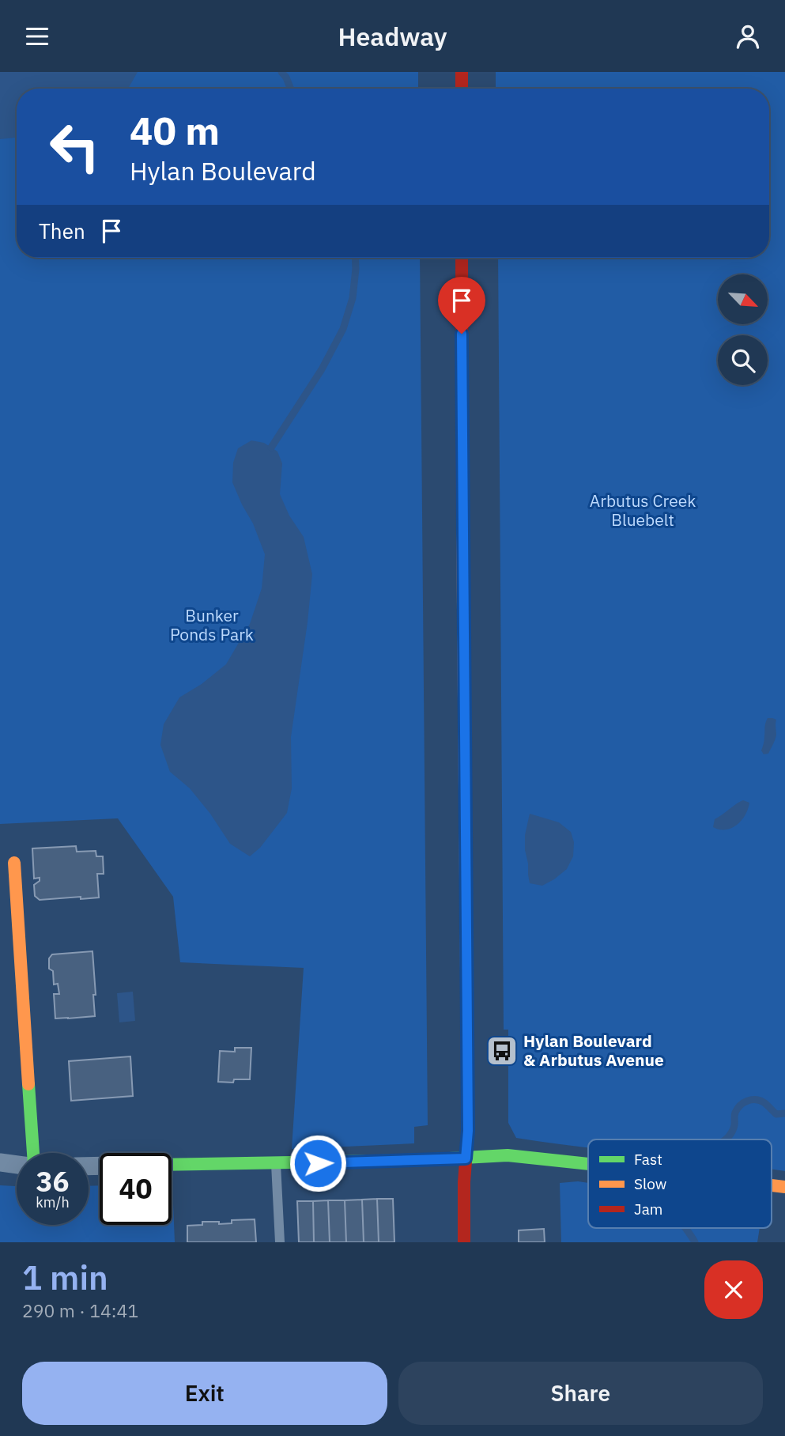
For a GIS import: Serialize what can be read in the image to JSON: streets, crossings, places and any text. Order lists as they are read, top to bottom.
{
  "parks": ["Arbutus Creek Bluebelt", "Bunker Ponds Park"],
  "places": {
    "bus stop": ["Hylan Boulevard & Arbutus Avenue"]
  },
  "legend": ["Fast", "Slow", "Jam"],
  "north": "bottom right",
  "page": {
    "header": "Headway",
    "turn": ["40 m", "Hylan Boulevard"],
    "then": "Then",
    "speed": "36 km/h",
    "limit": "40",
    "heading": ["1 min", "290 m · 14:41"],
    "buttons": ["Exit", "Share"]
  }
}
